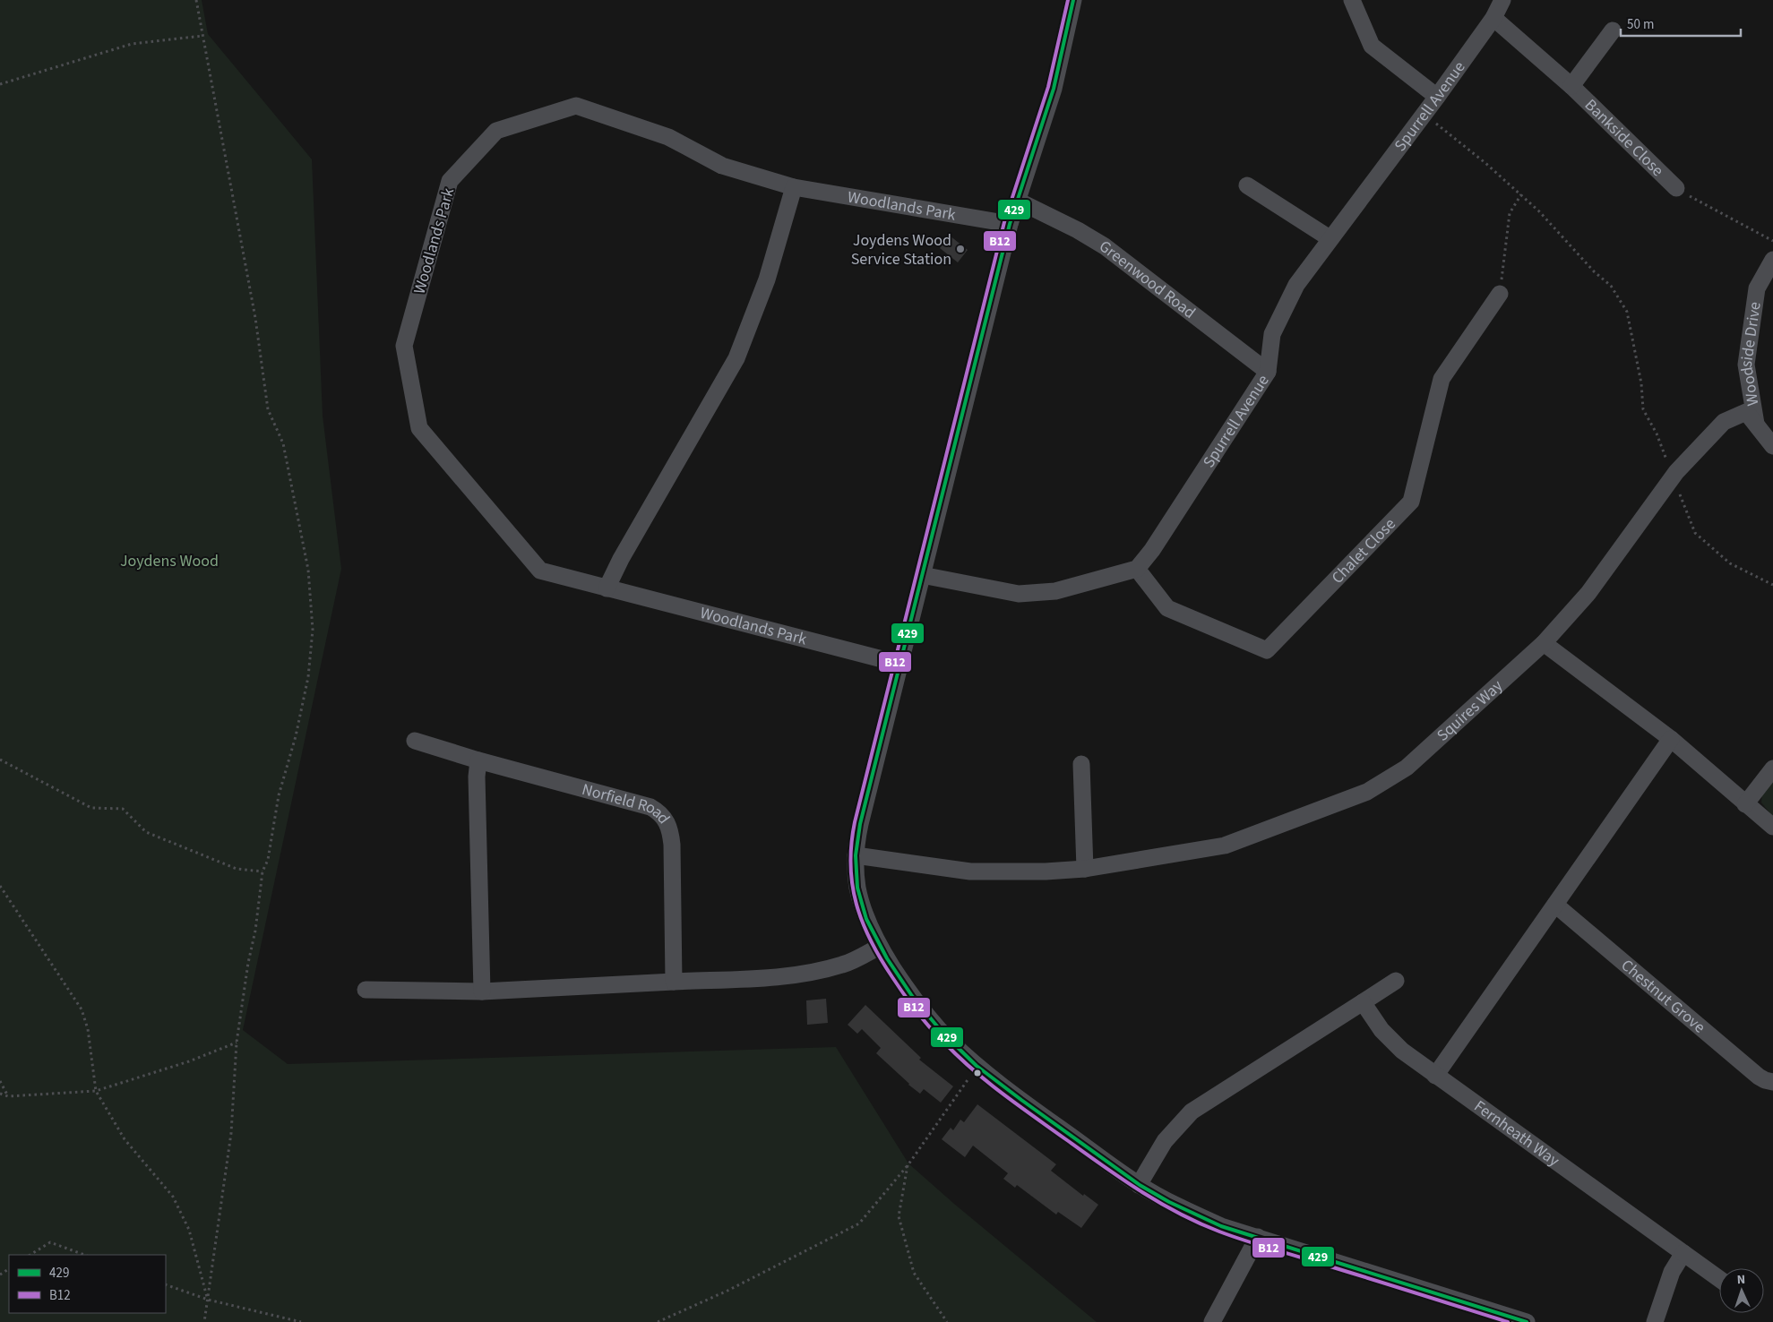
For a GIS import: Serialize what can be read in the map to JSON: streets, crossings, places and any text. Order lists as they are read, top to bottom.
{
  "streets": {
    "street": [
      "Spurrell Avenue",
      "Bankside Close",
      "Woodlands Park",
      "Greenwood Road",
      "Woodside Drive",
      "Chalet Close",
      "Squires Way",
      "Norfield Road",
      "Chestnut Grove",
      "Fernheath Way"
    ]
  },
  "crossings": [
    ["Spurrell Avenue", "Bankside Close"],
    ["Spurrell Avenue", "Greenwood Road"],
    ["Spurrell Avenue", "Chalet Close"],
    ["Woodside Drive", "Squires Way"]
  ],
  "parks": ["Joydens Wood"],
  "places": ["Joydens Wood Service Station"],
  "lines": ["transit line 429", "transit line B12"],
  "legend": ["429", "B12"],
  "scale_bar": "50 m",
  "north": "top"
}
